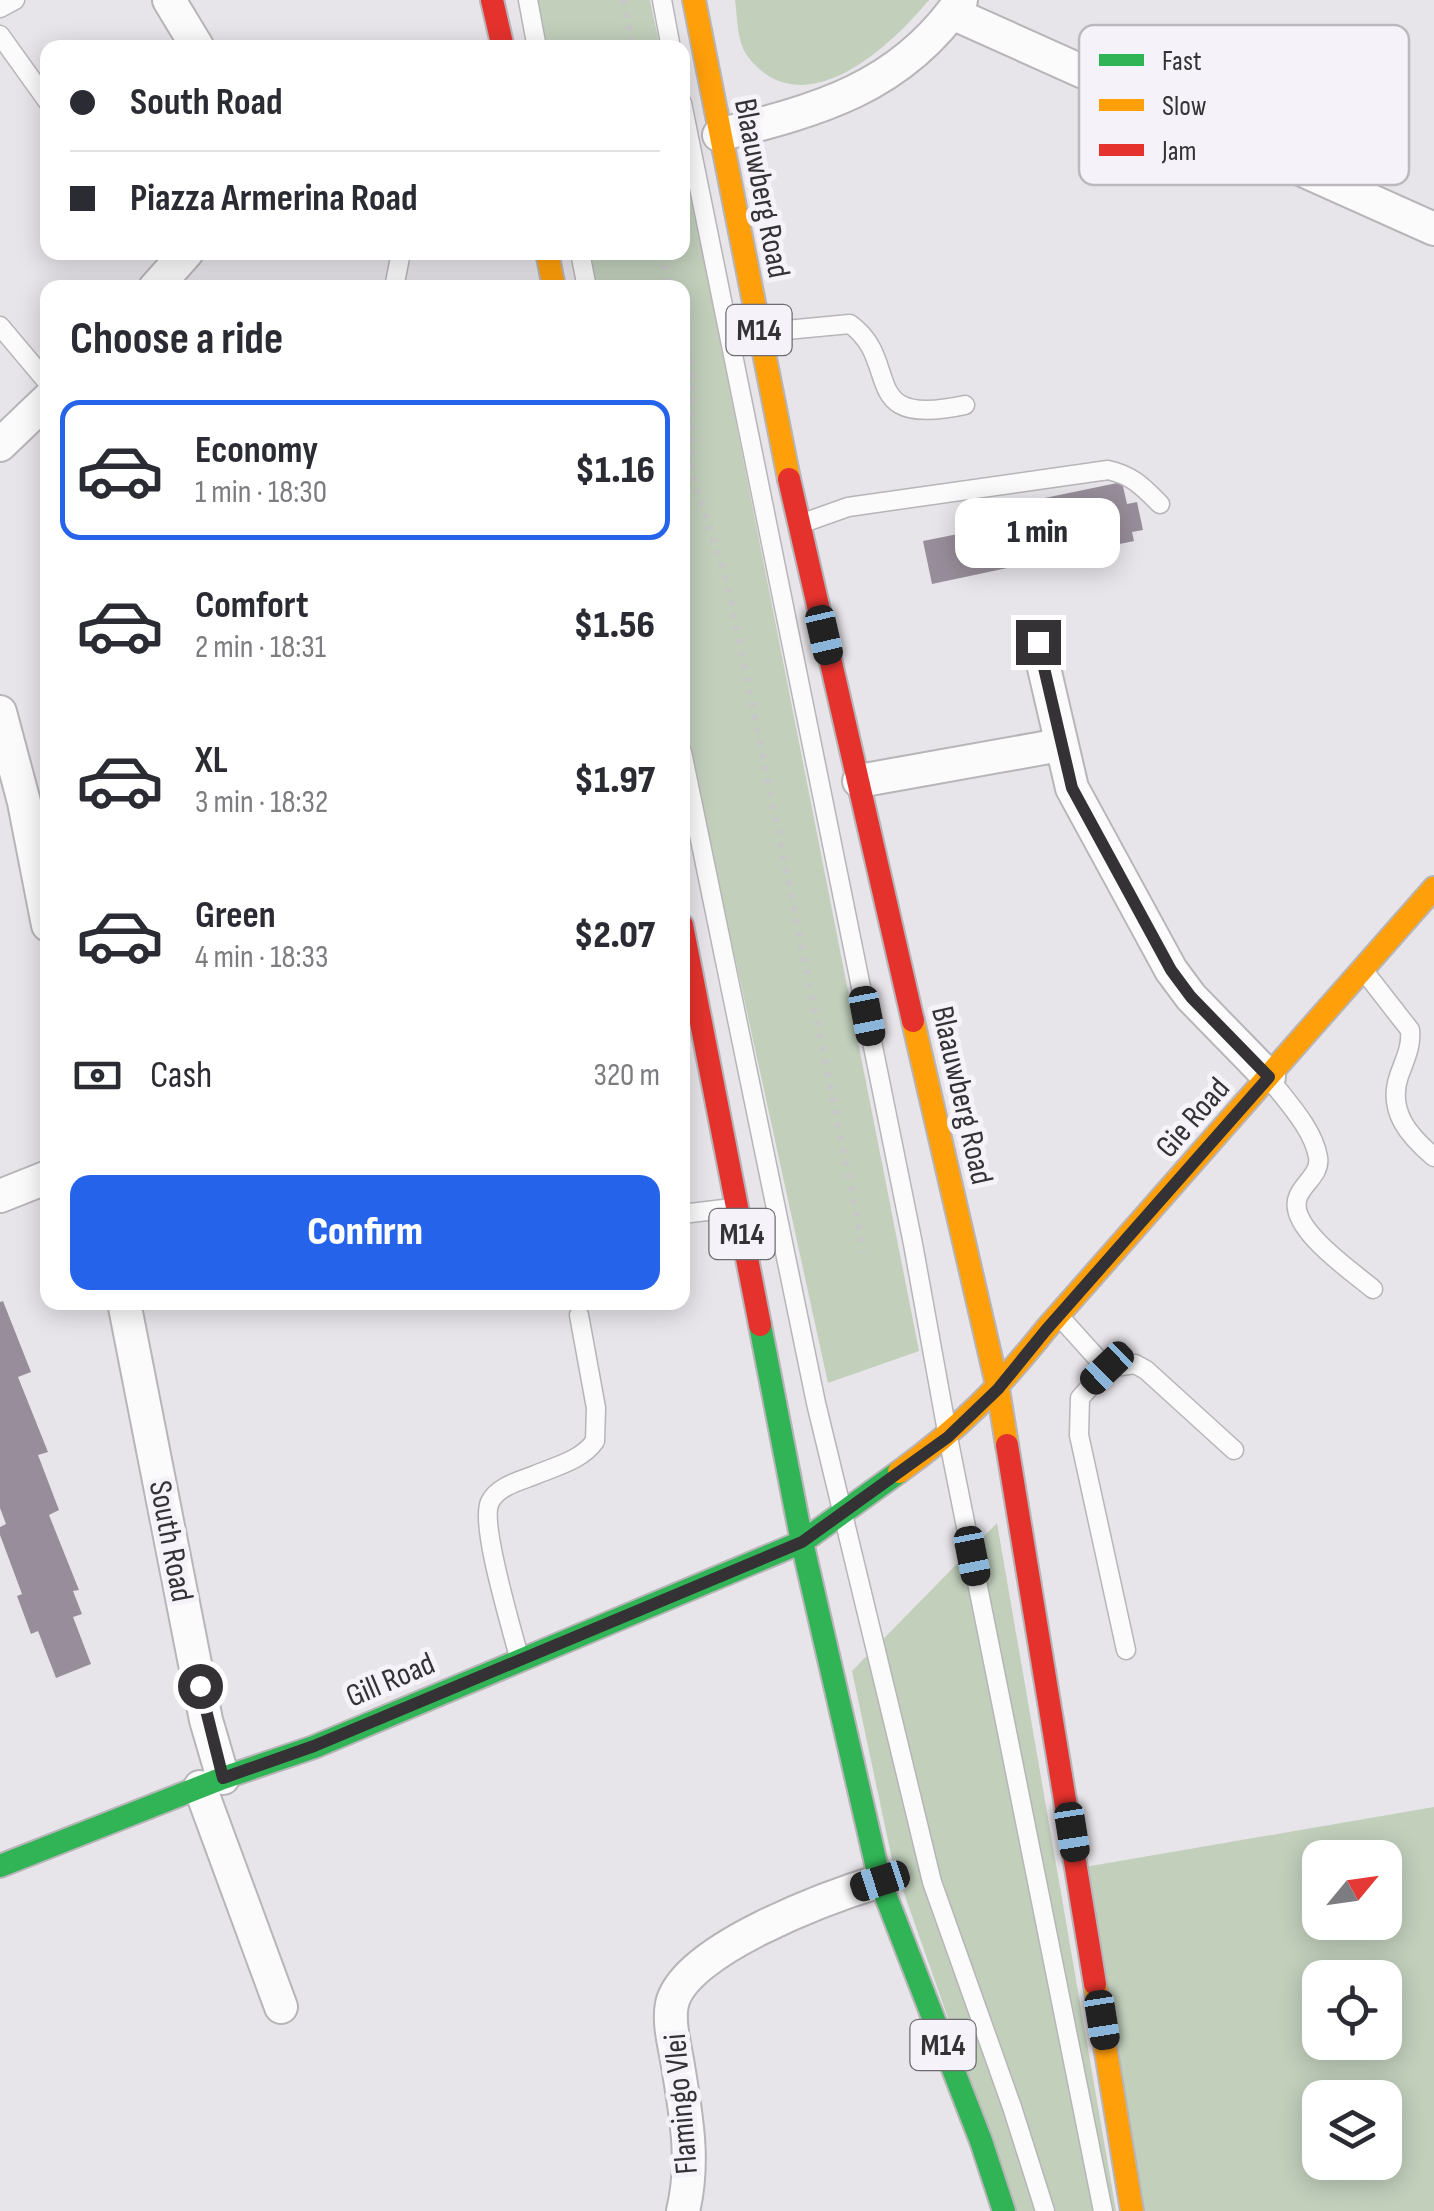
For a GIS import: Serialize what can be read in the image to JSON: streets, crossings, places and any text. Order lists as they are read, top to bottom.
{
  "streets": {
    "main road": [
      "Blaauwberg Road",
      "M14",
      "Gie Road",
      "Gill Road"
    ],
    "street": ["South Road", "Flamingo Vlei"]
  },
  "crossings": [
    ["Blaauwberg Road", "Gie Road"],
    ["M14", "Gill Road"],
    ["M14", "Flamingo Vlei"],
    ["Gie Road", "Gill Road"],
    ["South Road", "Gill Road"]
  ],
  "legend": ["Fast", "Slow", "Jam"],
  "north": "top right",
  "page": {
    "banner": ["South Road", "Piazza Armerina Road"],
    "heading": "Choose a ride",
    "list": [
      {
        "name": "Economy",
        "note": "1 min · 18:30",
        "value": "$1.16"
      },
      {
        "name": "Comfort",
        "note": "2 min · 18:31",
        "value": "$1.56"
      },
      {
        "name": "XL",
        "note": "3 min · 18:32",
        "value": "$1.97"
      },
      {
        "name": "Green",
        "note": "4 min · 18:33",
        "value": "$2.07"
      }
    ],
    "bubble": "1 min",
    "pay": ["Cash", "320 m"],
    "buttons": "Confirm"
  }
}
